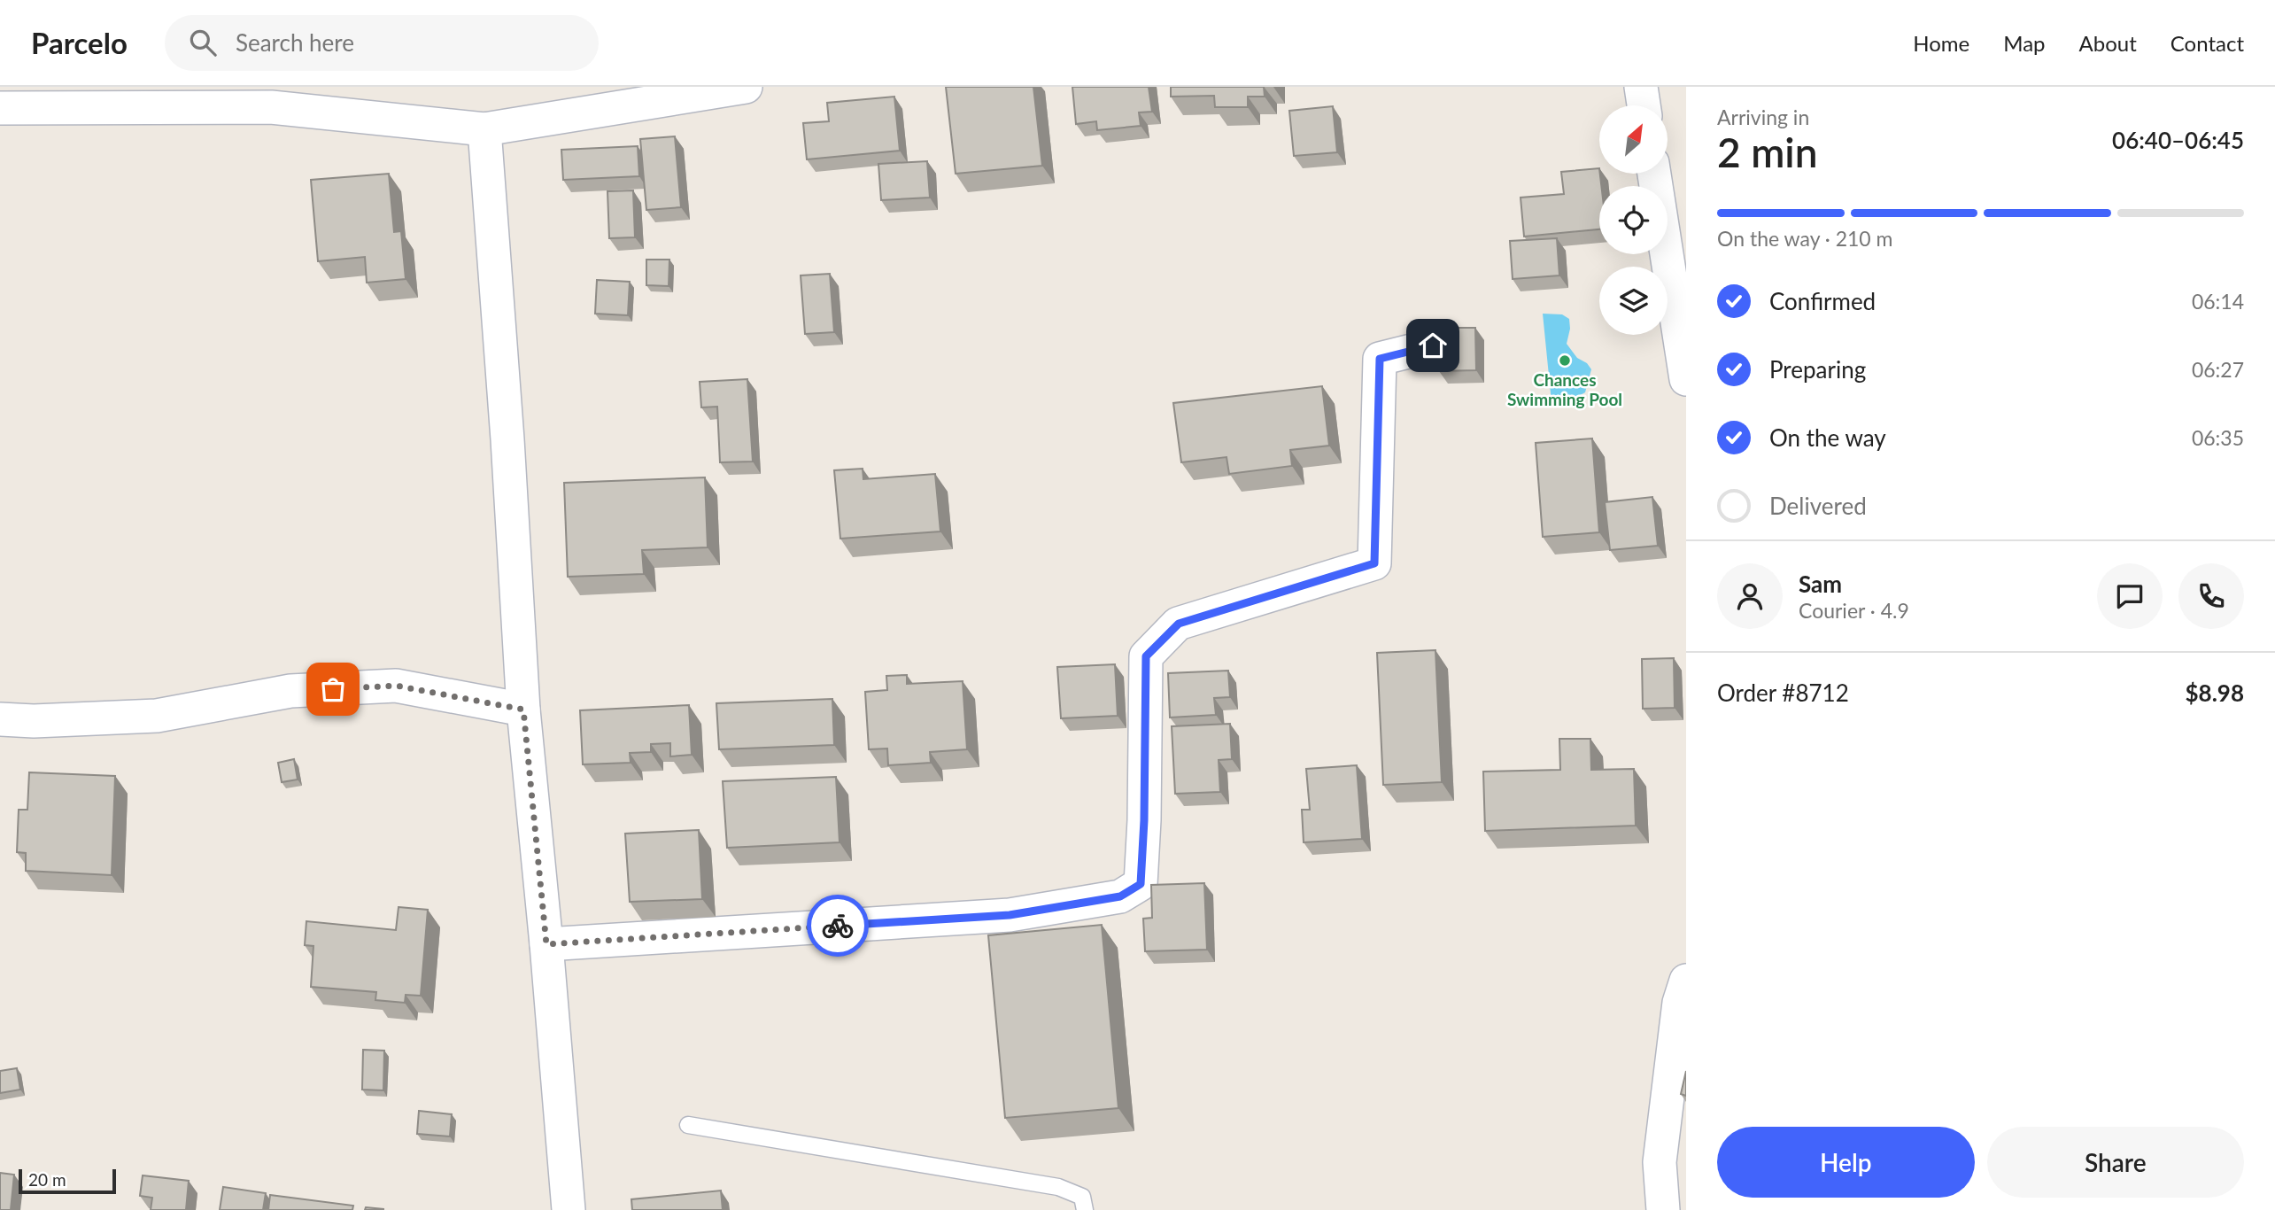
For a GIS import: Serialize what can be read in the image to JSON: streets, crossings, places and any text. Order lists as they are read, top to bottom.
{
  "places": ["Chances Swimming Pool"],
  "scale_bar": "20 m",
  "north": "top right",
  "page": {
    "header": "Parcelo",
    "search": "Search here",
    "nav": [
      "Home",
      "Map",
      "About",
      "Contact"
    ],
    "heading": ["2 min", "Arriving in", "06:40–06:45"],
    "panel": [
      "Sam",
      "Courier · 4.9",
      "Order #8712",
      "$8.98"
    ],
    "bar": "On the way · 210 m",
    "list": [
      ["Confirmed", "06:14"],
      ["Preparing", "06:27"],
      ["On the way", "06:35"],
      "Delivered"
    ],
    "buttons": ["Help", "Share"],
    "scale": "20 m"
  }
}
